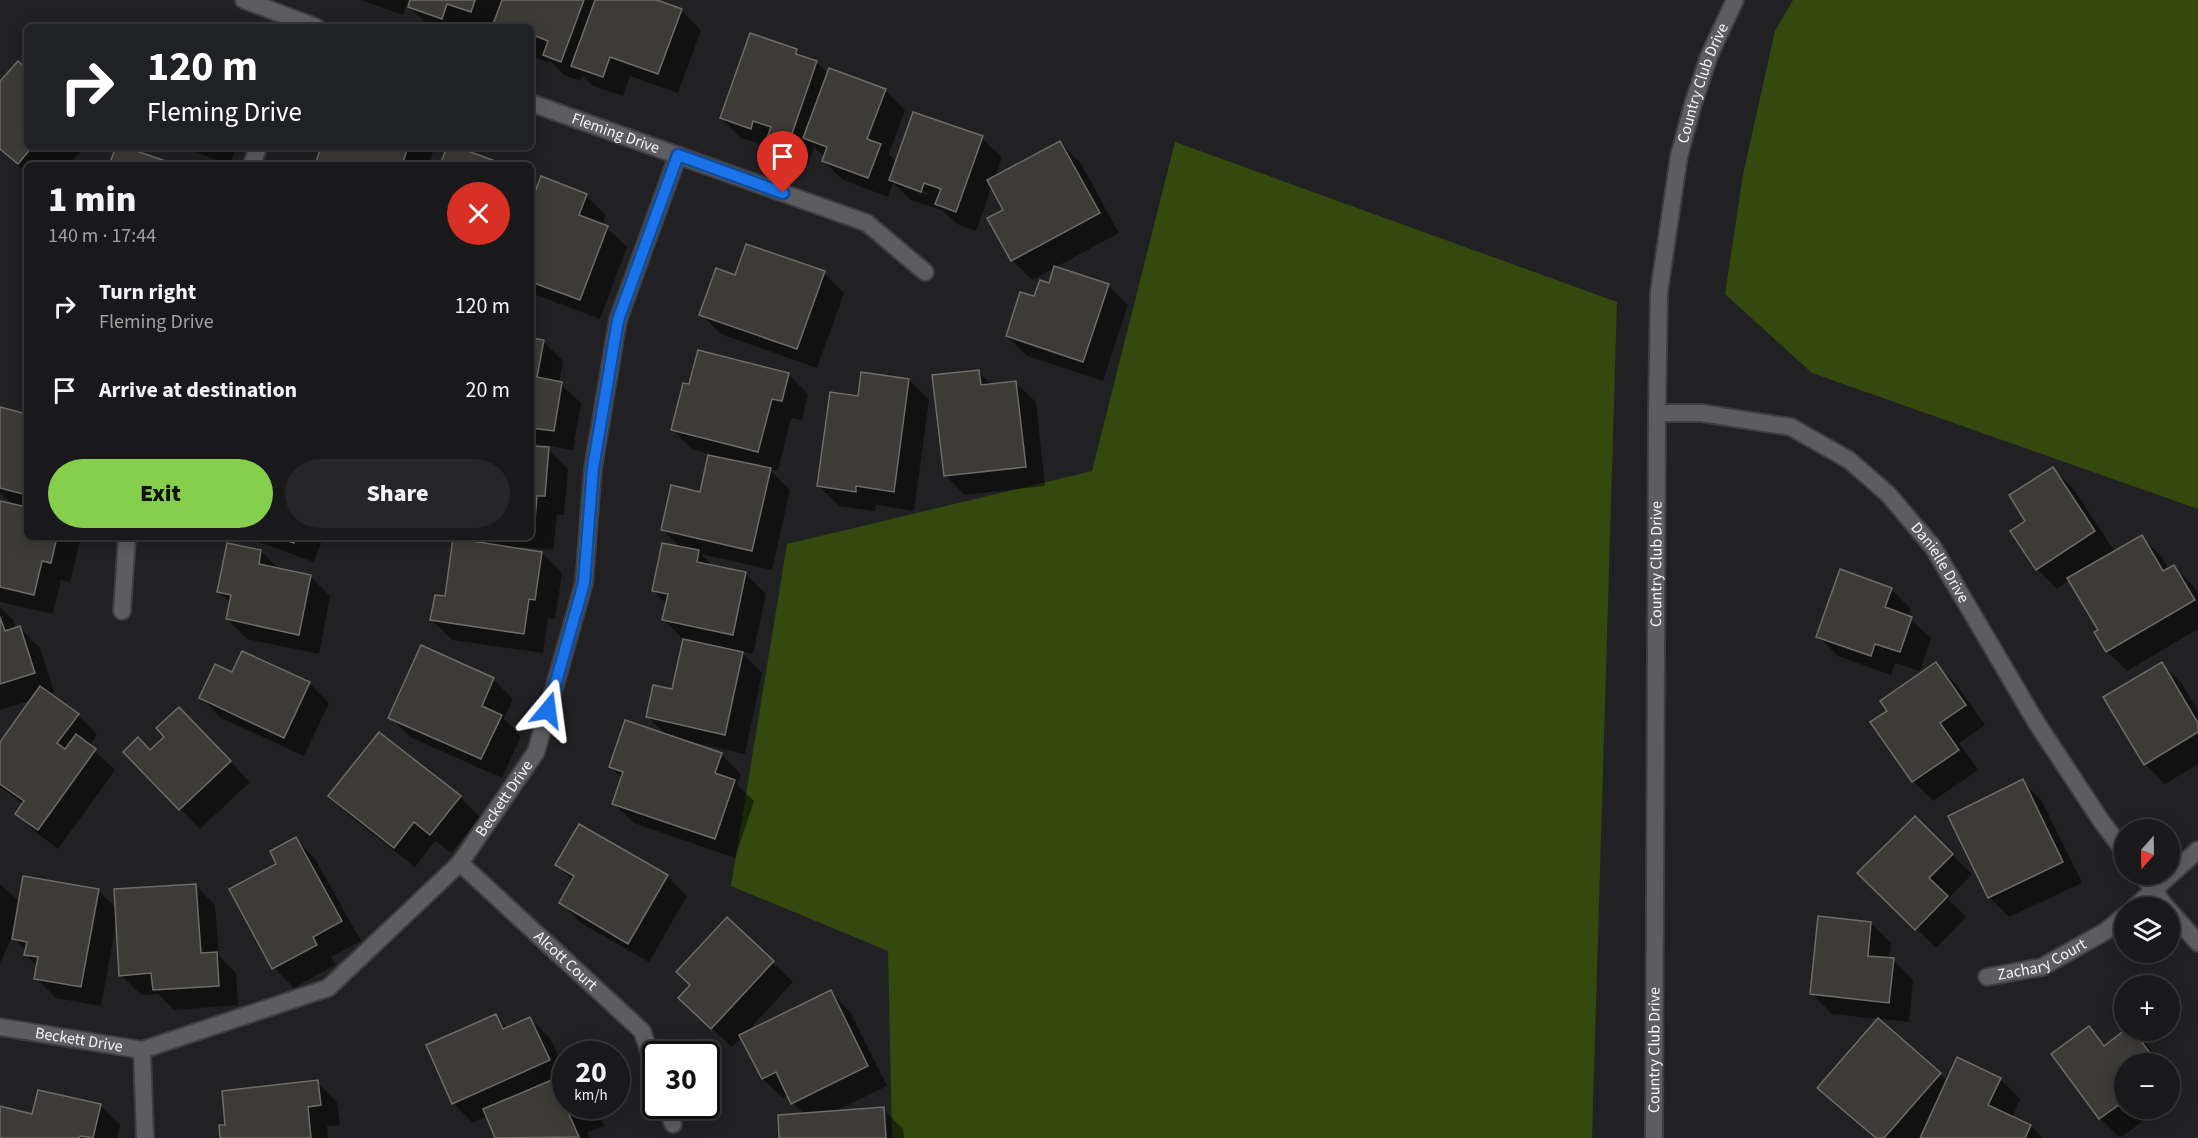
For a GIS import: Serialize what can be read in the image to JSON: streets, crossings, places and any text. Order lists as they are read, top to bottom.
{
  "streets": {
    "street": [
      "Country Club Drive",
      "Fleming Drive",
      "Danielle Drive",
      "Beckett Drive",
      "Zachary Court",
      "Alcott Court"
    ]
  },
  "crossings": [
    ["Country Club Drive", "Danielle Drive"],
    ["Fleming Drive", "Beckett Drive"],
    ["Beckett Drive", "Alcott Court"]
  ],
  "north": "bottom",
  "page": {
    "turn": ["120 m", "Fleming Drive"],
    "heading": ["1 min", "140 m · 17:44"],
    "list": [
      {
        "name": "Turn right",
        "note": "Fleming Drive",
        "value": "120 m"
      },
      {
        "name": "Arrive at destination",
        "value": "20 m"
      }
    ],
    "buttons": ["Exit", "Share"],
    "map_buttons": ["+", "−"],
    "speed": "20 km/h",
    "limit": "30"
  }
}
